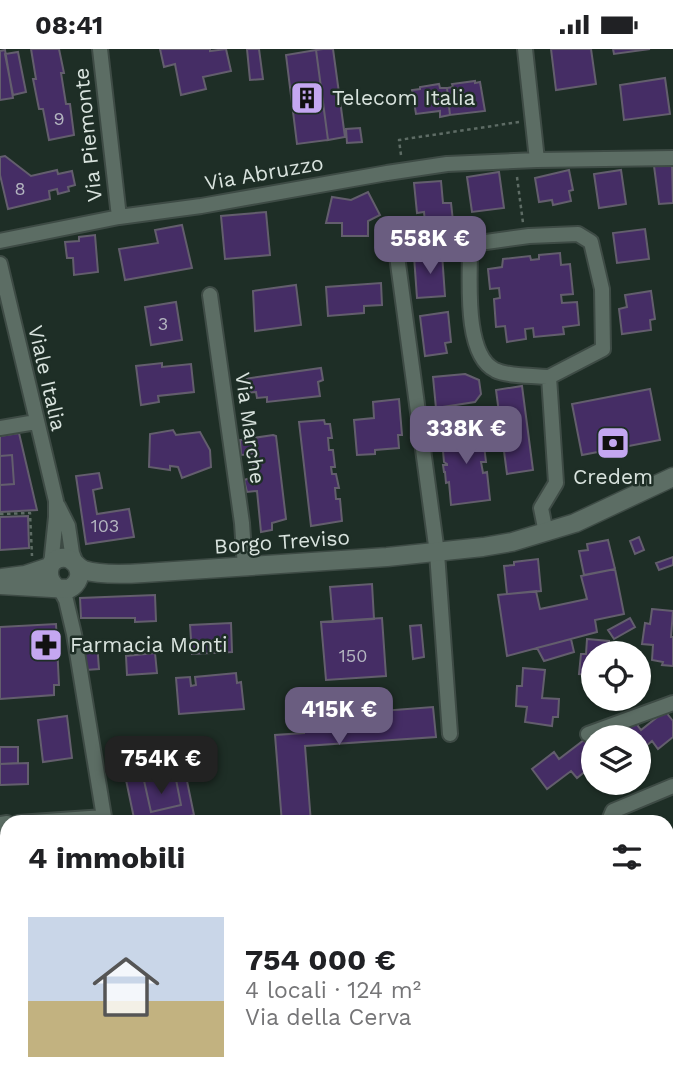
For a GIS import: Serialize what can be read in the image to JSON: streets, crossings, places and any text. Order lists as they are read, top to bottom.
{
  "streets": {
    "street": [
      "Via Piemonte",
      "Via Abruzzo",
      "Viale Italia",
      "Via Marche",
      "Borgo Treviso"
    ]
  },
  "crossings": [
    ["Via Piemonte", "Via Abruzzo"],
    ["Viale Italia", "Borgo Treviso"],
    ["Via Marche", "Borgo Treviso"]
  ],
  "places": {
    "building": ["Telecom Italia"],
    "bank": ["Credem"],
    "pharmacy": ["Farmacia Monti"]
  },
  "house_numbers": [
    "9",
    "8",
    "3",
    "103",
    "150"
  ],
  "page": {
    "status": "08:41",
    "price": [
      "558K €",
      "338K €",
      "415K €",
      "754K €"
    ],
    "heading": "4 immobili",
    "list": [
      {
        "name": "754 000 €",
        "note": "4 locali · 124 m² · Via della Cerva"
      }
    ]
  }
}
